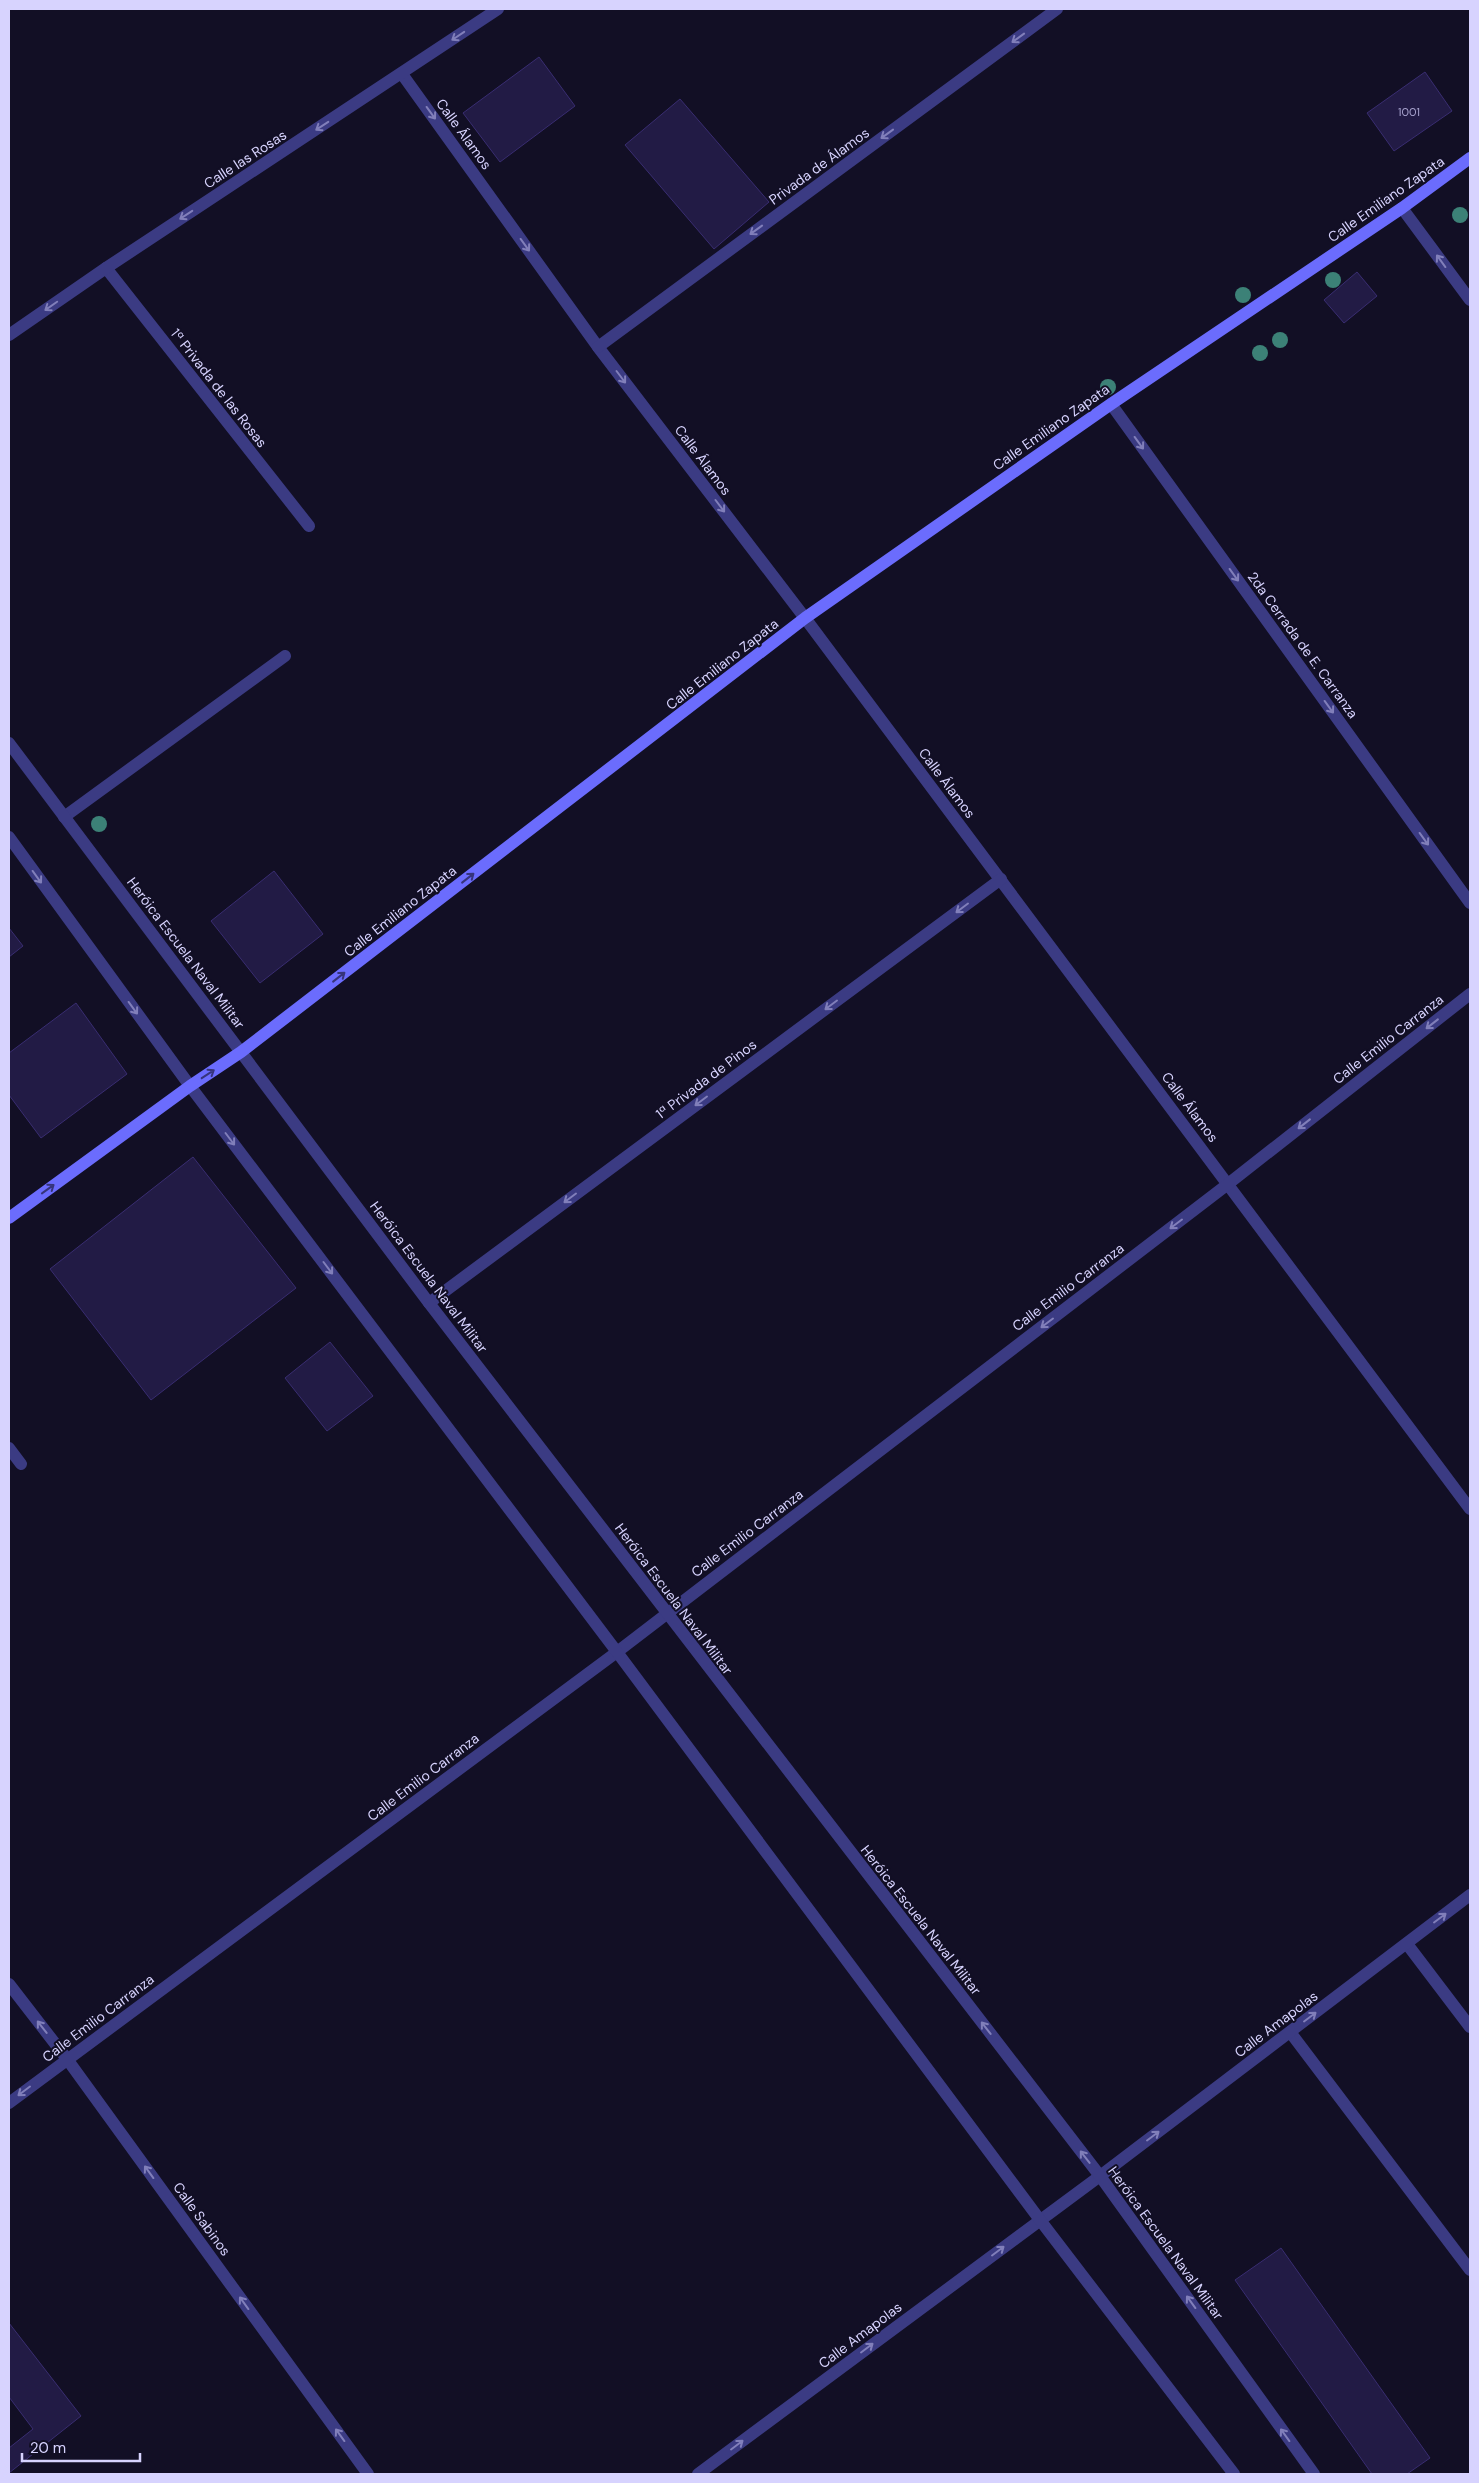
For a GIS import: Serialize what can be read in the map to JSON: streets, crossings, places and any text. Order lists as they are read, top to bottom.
{
  "streets": {
    "main road": ["Calle Emiliano Zapata"],
    "street": [
      "Calle Álamos",
      "Calle las Rosas",
      "Privada de Álamos",
      "1ª Privada de las Rosas",
      "2da Cerrada de E. Carranza",
      "Heróica Escuela Naval Militar",
      "Calle Emilio Carranza",
      "1ª Privada de Pinos",
      "Calle Amapolas",
      "Calle Sabinos"
    ]
  },
  "crossings": [
    ["Calle Álamos", "Calle las Rosas"],
    ["Calle Álamos", "Privada de Álamos"],
    ["Calle Álamos", "Calle Emiliano Zapata"],
    ["Calle Álamos", "Calle Emilio Carranza"],
    ["Calle Álamos", "1ª Privada de Pinos"],
    ["Calle las Rosas", "1ª Privada de las Rosas"],
    ["Calle Emiliano Zapata", "2da Cerrada de E. Carranza"],
    ["Calle Emiliano Zapata", "Heróica Escuela Naval Militar"],
    ["Heróica Escuela Naval Militar", "Calle Emilio Carranza"],
    ["Heróica Escuela Naval Militar", "1ª Privada de Pinos"],
    ["Heróica Escuela Naval Militar", "Calle Amapolas"],
    ["Calle Emilio Carranza", "Calle Sabinos"]
  ],
  "one_way": [
    "Calle Álamos",
    "Calle las Rosas",
    "Privada de Álamos",
    "Calle Emiliano Zapata",
    "2da Cerrada de E. Carranza",
    "Calle Emilio Carranza",
    "1ª Privada de Pinos",
    "Calle Amapolas",
    "Calle Sabinos"
  ],
  "house_numbers": ["1001"],
  "scale_bar": "20 m"
}
